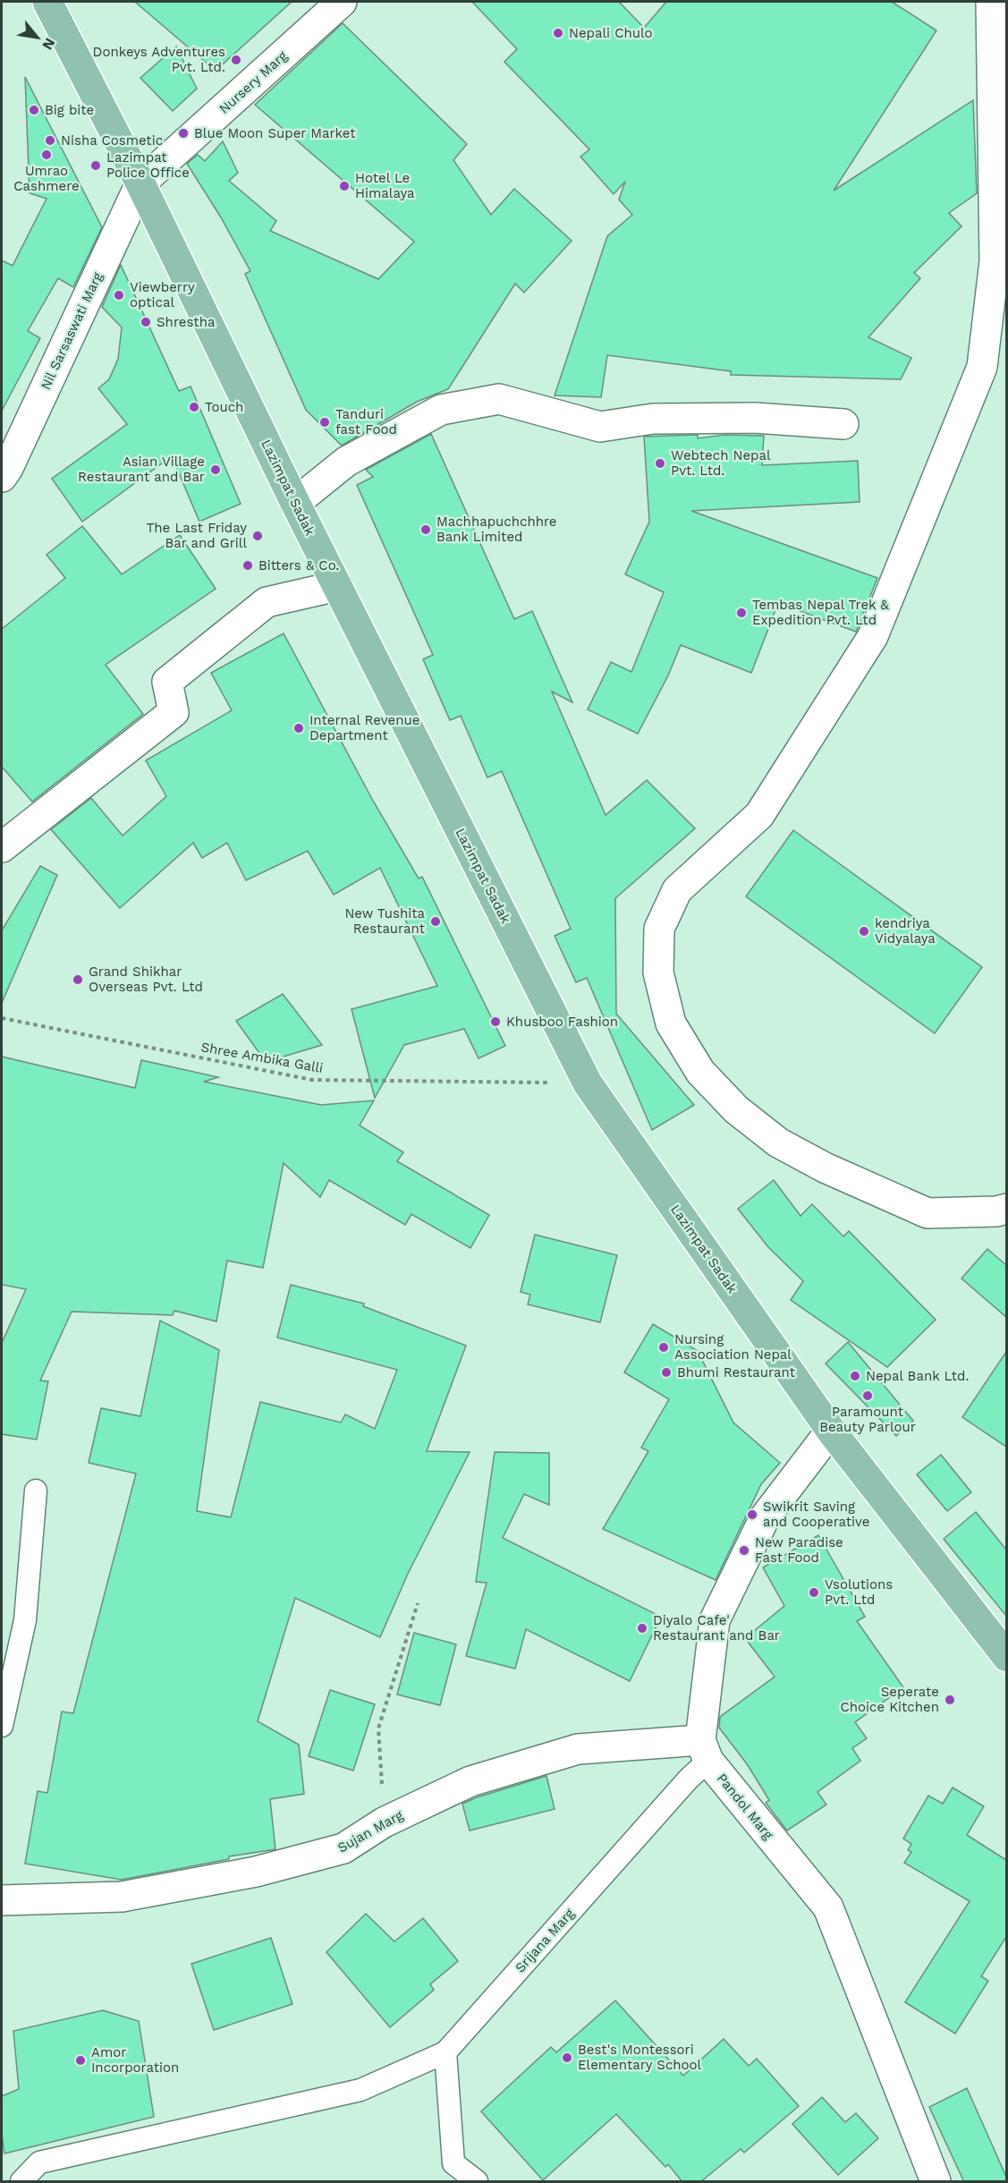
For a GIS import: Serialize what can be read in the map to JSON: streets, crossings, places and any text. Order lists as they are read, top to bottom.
{
  "streets": {
    "main road": ["Lazimpat Sadak"],
    "street": [
      "Nursery Marg",
      "Nil Sarsaswati Marg",
      "Pandol Marg",
      "Sujan Marg"
    ],
    "lane": ["Srijana Marg"],
    "path": ["Shree Ambika Galli"]
  },
  "crossings": [
    ["Nursery Marg", "Nil Sarsaswati Marg"],
    ["Nursery Marg", "Lazimpat Sadak"],
    ["Nil Sarsaswati Marg", "Lazimpat Sadak"],
    ["Lazimpat Sadak", "Shree Ambika Galli"],
    ["Pandol Marg", "Sujan Marg"],
    ["Pandol Marg", "Srijana Marg"],
    ["Sujan Marg", "Srijana Marg"]
  ],
  "places": [
    "Nepali Chulo",
    "Donkeys Adventures Pvt. Ltd.",
    "Big bite",
    "Blue Moon Super Market",
    "Nisha Cosmetic",
    "Umrao Cashmere",
    "Lazimpat Police Office",
    "Hotel Le Himalaya",
    "Viewberry optical",
    "Shrestha",
    "Touch",
    "Tanduri fast Food",
    "Webtech Nepal Pvt. Ltd.",
    "Asian Village Restaurant and Bar",
    "Machhapuchchhre Bank Limited",
    "The Last Friday Bar and Grill",
    "Bitters & Co.",
    "Tembas Nepal Trek & Expedition Pvt. Ltd",
    "Internal Revenue Department",
    "New Tushita Restaurant",
    "kendriya Vidyalaya",
    "Grand Shikhar Overseas Pvt. Ltd",
    "Khusboo Fashion",
    "Nursing Association Nepal",
    "Bhumi Restaurant",
    "Nepal Bank Ltd.",
    "Paramount Beauty Parlour",
    "Swikrit Saving and Cooperative",
    "New Paradise Fast Food",
    "Vsolutions Pvt. Ltd",
    "Diyalo Cafe' Restaurant and Bar",
    "Seperate Choice Kitchen",
    "Best's Montessori Elementary School",
    "Amor Incorporation"
  ],
  "north": "bottom right"
}
